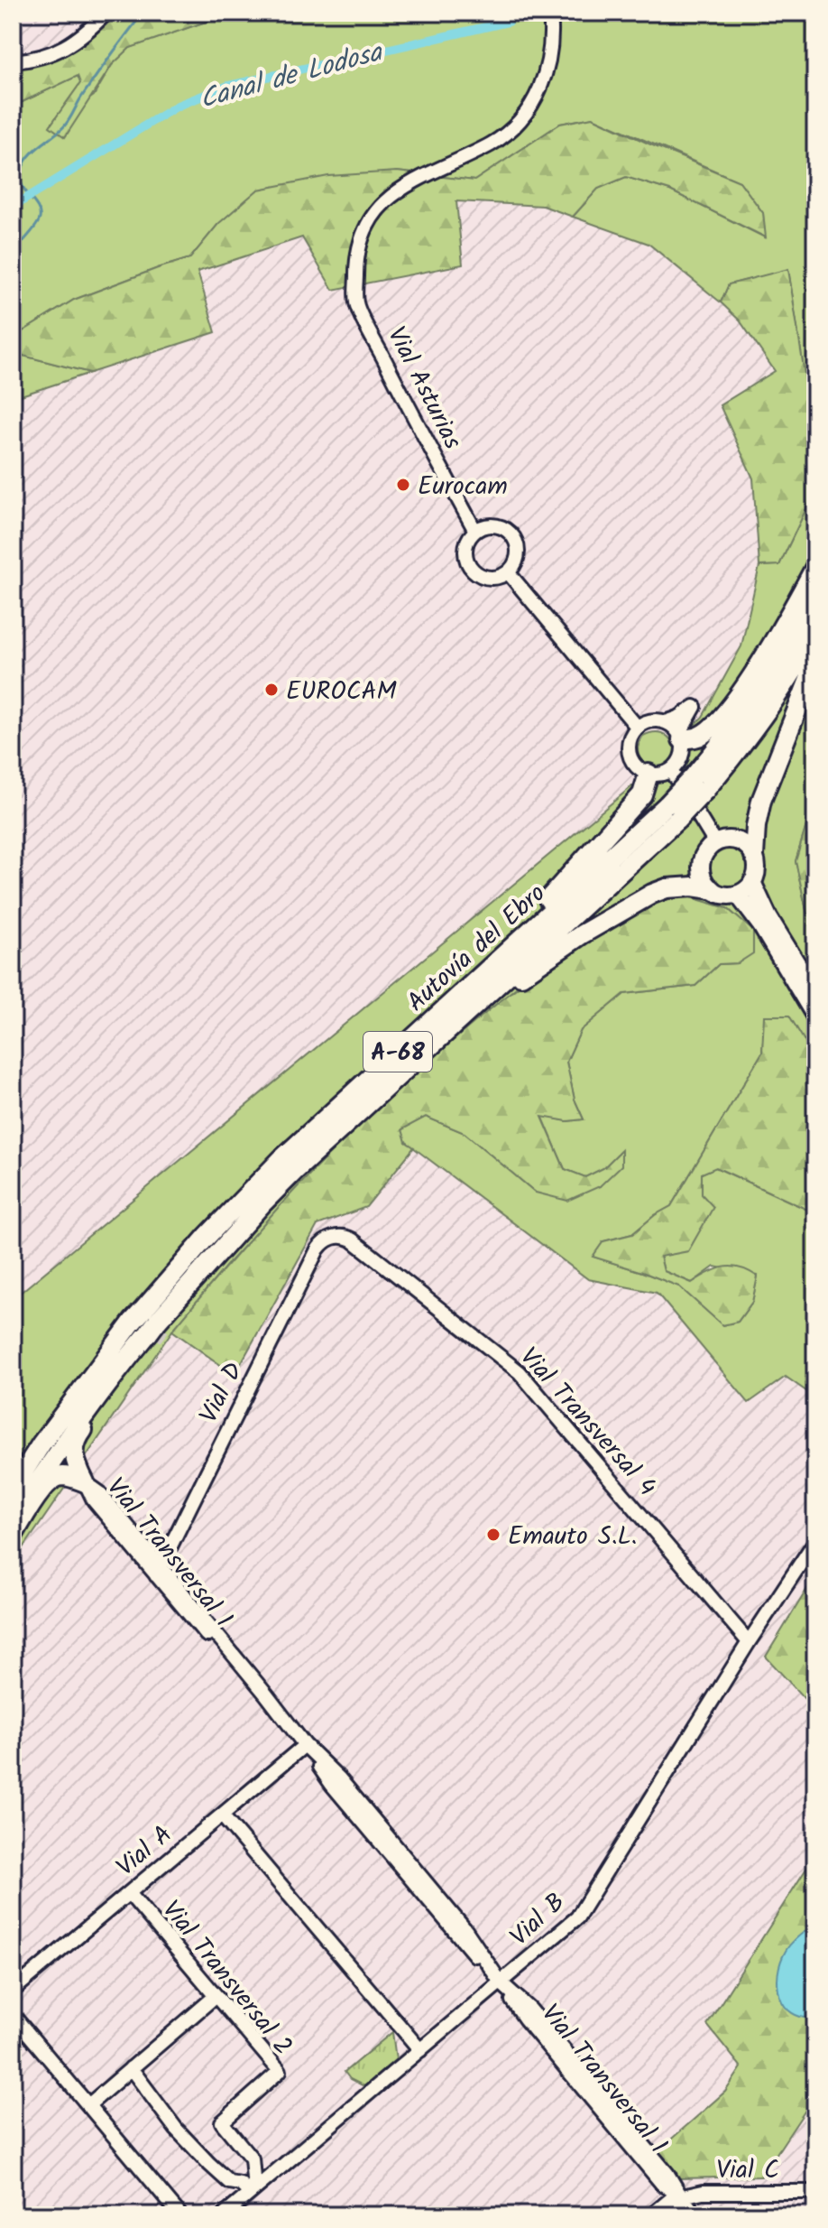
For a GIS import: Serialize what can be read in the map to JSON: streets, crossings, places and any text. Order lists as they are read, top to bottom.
{
  "streets": {
    "highway": ["Autovía del Ebro", "A-68"],
    "street": [
      "Vial Asturias",
      "Vial D",
      "Vial Transversal 4",
      "Vial Transversal 1",
      "Vial A",
      "Vial B",
      "Vial Transversal 2",
      "Vial C"
    ]
  },
  "crossings": [
    ["Vial D", "Vial Transversal 4"],
    ["Vial D", "Vial Transversal 1"],
    ["Vial Transversal 4", "Vial B"],
    ["Vial Transversal 1", "Vial A"],
    ["Vial Transversal 1", "Vial B"],
    ["Vial Transversal 1", "Vial C"],
    ["Vial A", "Vial Transversal 2"],
    ["Vial B", "Vial Transversal 2"]
  ],
  "water": ["Canal de Lodosa"],
  "places": ["Eurocam", "EUROCAM", "Emauto S.L."]
}
